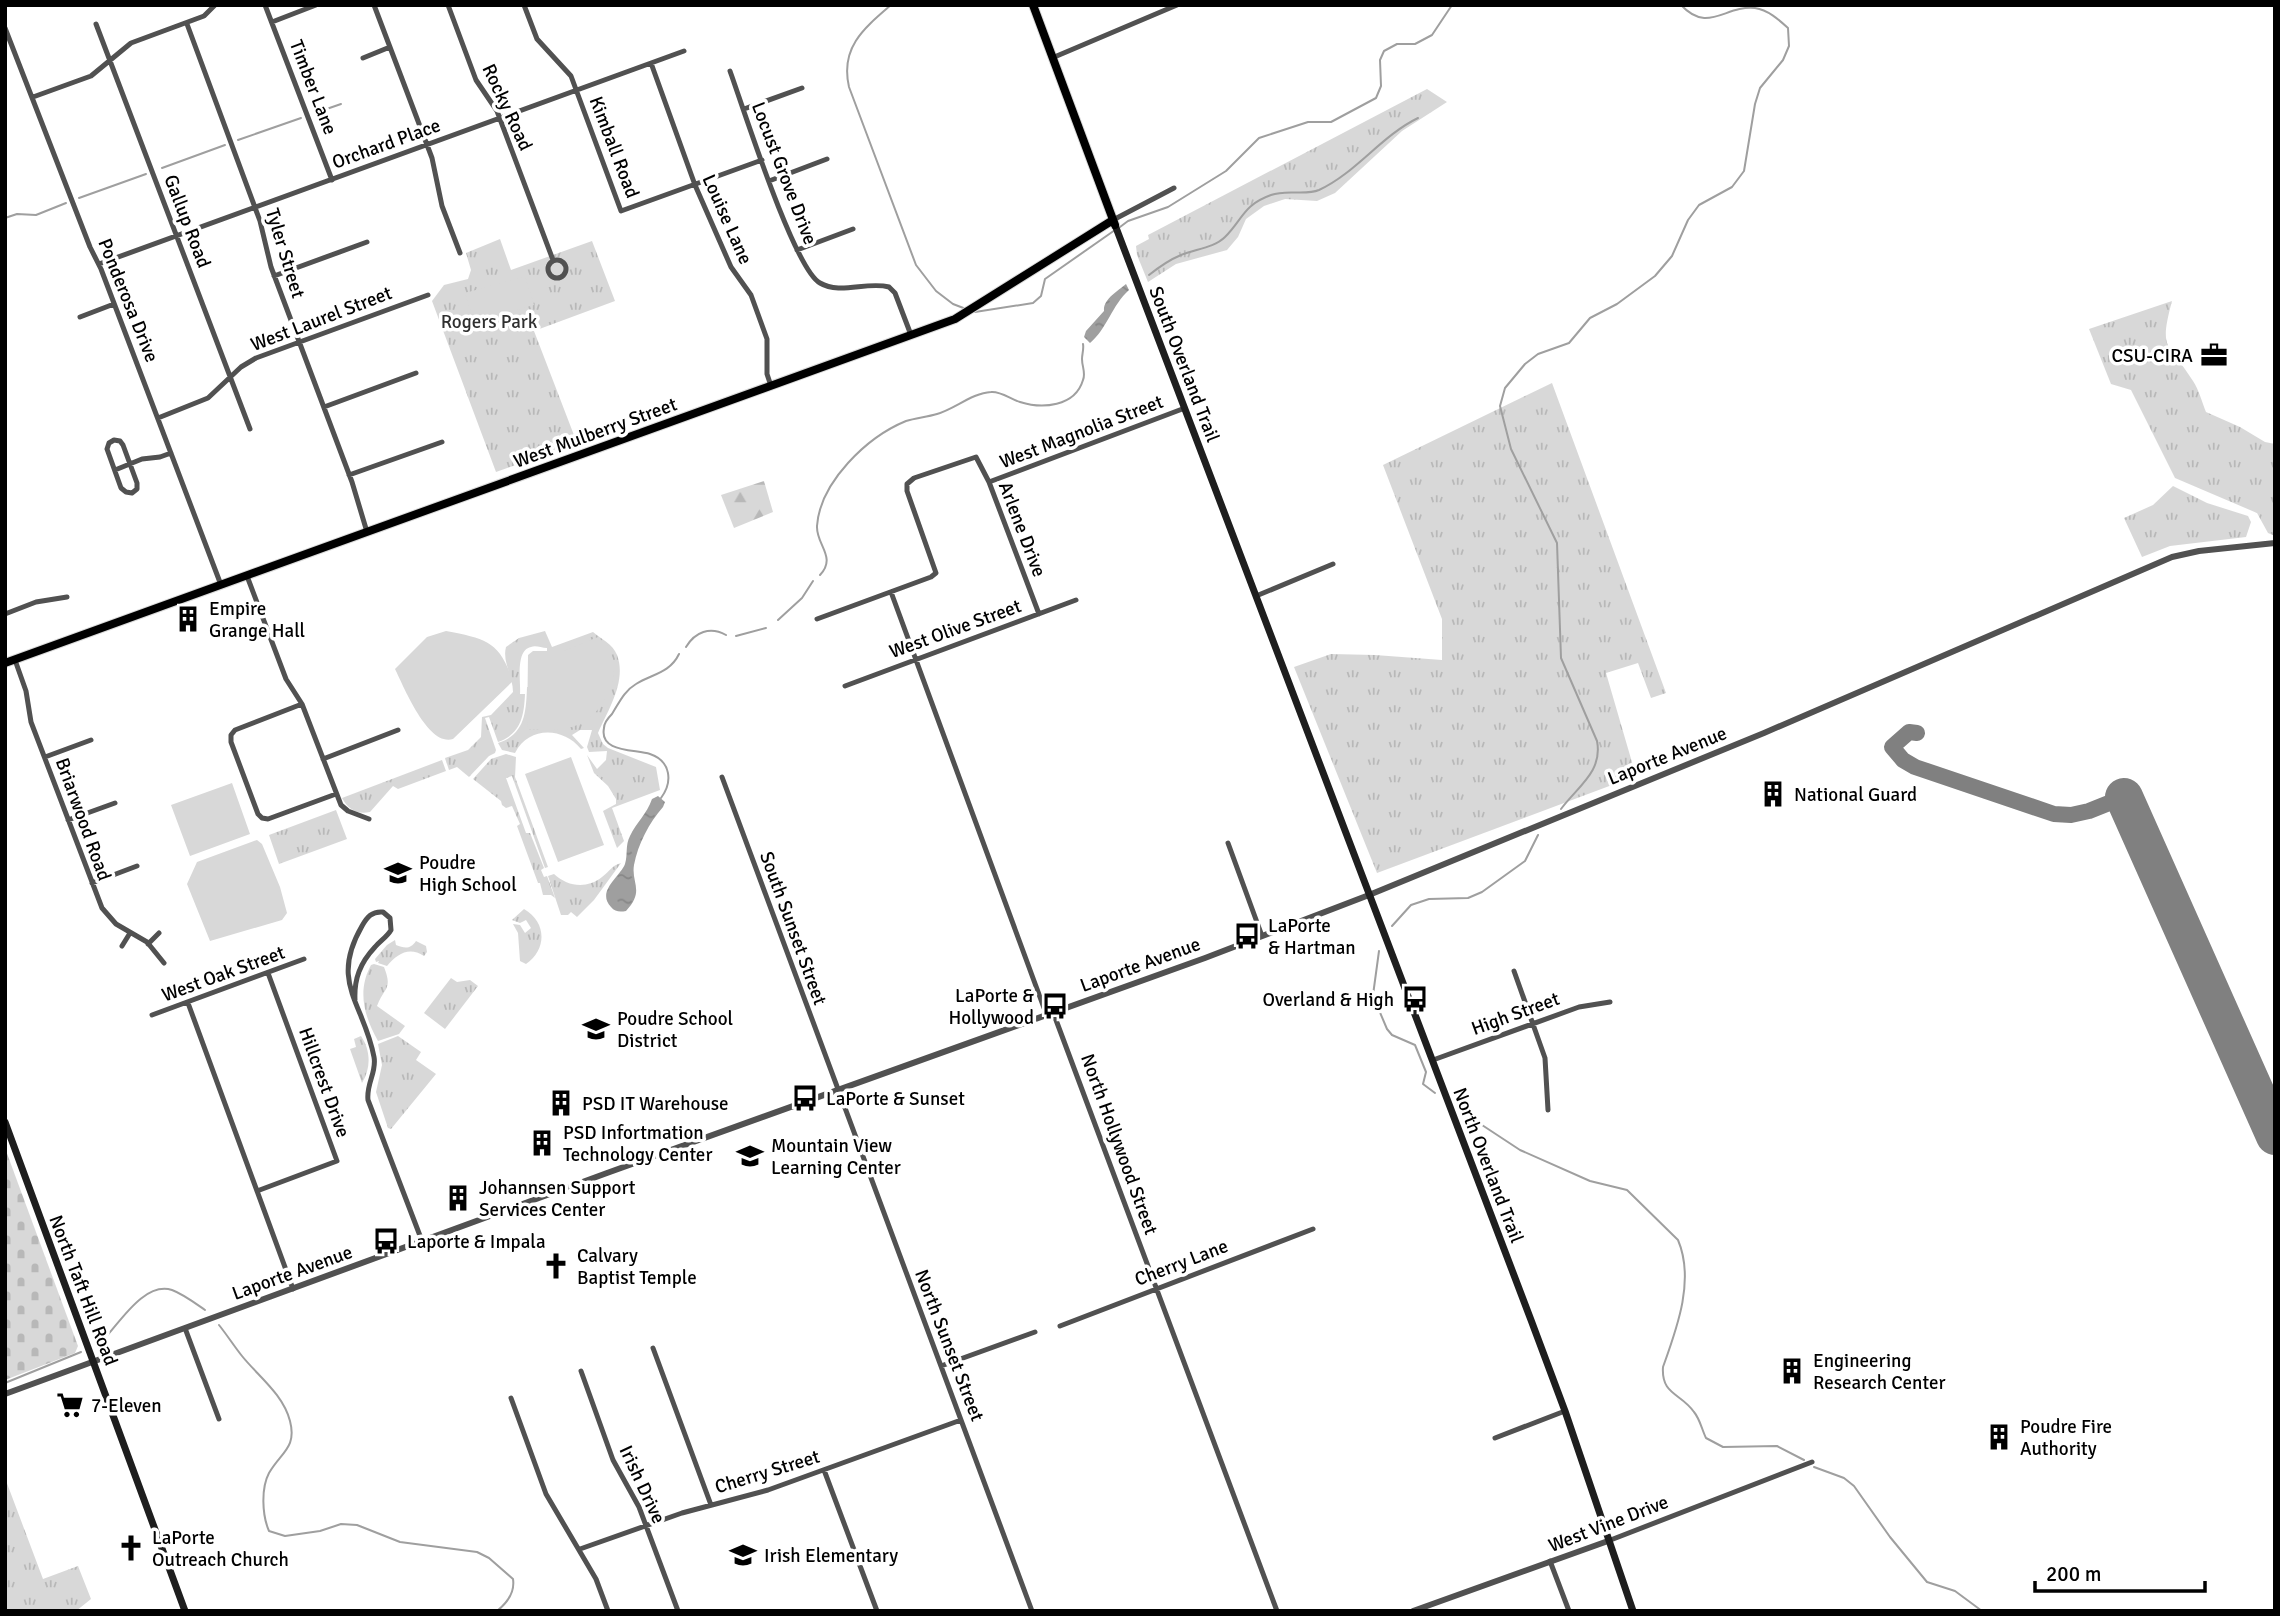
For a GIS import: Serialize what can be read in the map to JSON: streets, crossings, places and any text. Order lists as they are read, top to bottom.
{
  "streets": {
    "main road": [
      "South Overland Trail",
      "West Mulberry Street",
      "North Overland Trail",
      "North Taft Hill Road"
    ],
    "street": [
      "Timber Lane",
      "Rocky Road",
      "Orchard Place",
      "Kimball Road",
      "Locust Grove Drive",
      "Louise Lane",
      "Gallup Road",
      "Tyler Street",
      "Ponderosa Drive",
      "West Laurel Street",
      "West Magnolia Street",
      "Arlene Drive",
      "West Olive Street",
      "Laporte Avenue",
      "Briarwood Road",
      "South Sunset Street",
      "West Oak Street",
      "High Street",
      "Hillcrest Drive",
      "North Hollywood Street",
      "Cherry Lane",
      "North Sunset Street",
      "Cherry Street",
      "Irish Drive",
      "West Vine Drive"
    ]
  },
  "crossings": [
    ["Timber Lane", "Orchard Place"],
    ["Rocky Road", "Orchard Place"],
    ["Orchard Place", "Kimball Road"],
    ["Orchard Place", "Louise Lane"],
    ["Orchard Place", "Gallup Road"],
    ["Orchard Place", "Tyler Street"],
    ["Orchard Place", "Ponderosa Drive"],
    ["Kimball Road", "Locust Grove Drive"],
    ["Kimball Road", "Louise Lane"],
    ["Locust Grove Drive", "West Mulberry Street"],
    ["Louise Lane", "West Mulberry Street"],
    ["Gallup Road", "West Laurel Street"],
    ["Tyler Street", "West Laurel Street"],
    ["Tyler Street", "West Mulberry Street"],
    ["Ponderosa Drive", "West Laurel Street"],
    ["Ponderosa Drive", "West Mulberry Street"],
    ["South Overland Trail", "West Magnolia Street"],
    ["South Overland Trail", "West Mulberry Street"],
    ["South Overland Trail", "North Overland Trail"],
    ["West Magnolia Street", "Arlene Drive"],
    ["West Magnolia Street", "North Hollywood Street"],
    ["West Mulberry Street", "Briarwood Road"],
    ["Arlene Drive", "West Olive Street"],
    ["West Olive Street", "North Hollywood Street"],
    ["Laporte Avenue", "South Sunset Street"],
    ["Laporte Avenue", "North Hollywood Street"],
    ["Laporte Avenue", "North Overland Trail"],
    ["Laporte Avenue", "North Taft Hill Road"],
    ["Laporte Avenue", "North Sunset Street"],
    ["South Sunset Street", "North Sunset Street"],
    ["West Oak Street", "Hillcrest Drive"],
    ["High Street", "North Overland Trail"],
    ["North Hollywood Street", "Cherry Lane"],
    ["North Overland Trail", "West Vine Drive"],
    ["North Sunset Street", "Cherry Street"],
    ["Cherry Street", "Irish Drive"]
  ],
  "parks": ["Rogers Park"],
  "places": {
    "office": ["CSU-CIRA"],
    "building": [
      "Empire Grange Hall",
      "National Guard",
      "PSD IT Warehouse",
      "PSD Infortmation Technology Center",
      "Johannsen Support Services Center",
      "Engineering Research Center",
      "Poudre Fire Authority"
    ],
    "school or university": [
      "Poudre High School",
      "Poudre School District",
      "Mountain View Learning Center",
      "Irish Elementary"
    ],
    "bus stop": [
      "LaPorte & Hartman",
      "Overland & High",
      "LaPorte & Hollywood",
      "LaPorte & Sunset",
      "Laporte & Impala"
    ],
    "church": ["Calvary Baptist Temple", "LaPorte Outreach Church"],
    "supermarket": ["7-Eleven"]
  },
  "scale_bar": "200 m"
}
